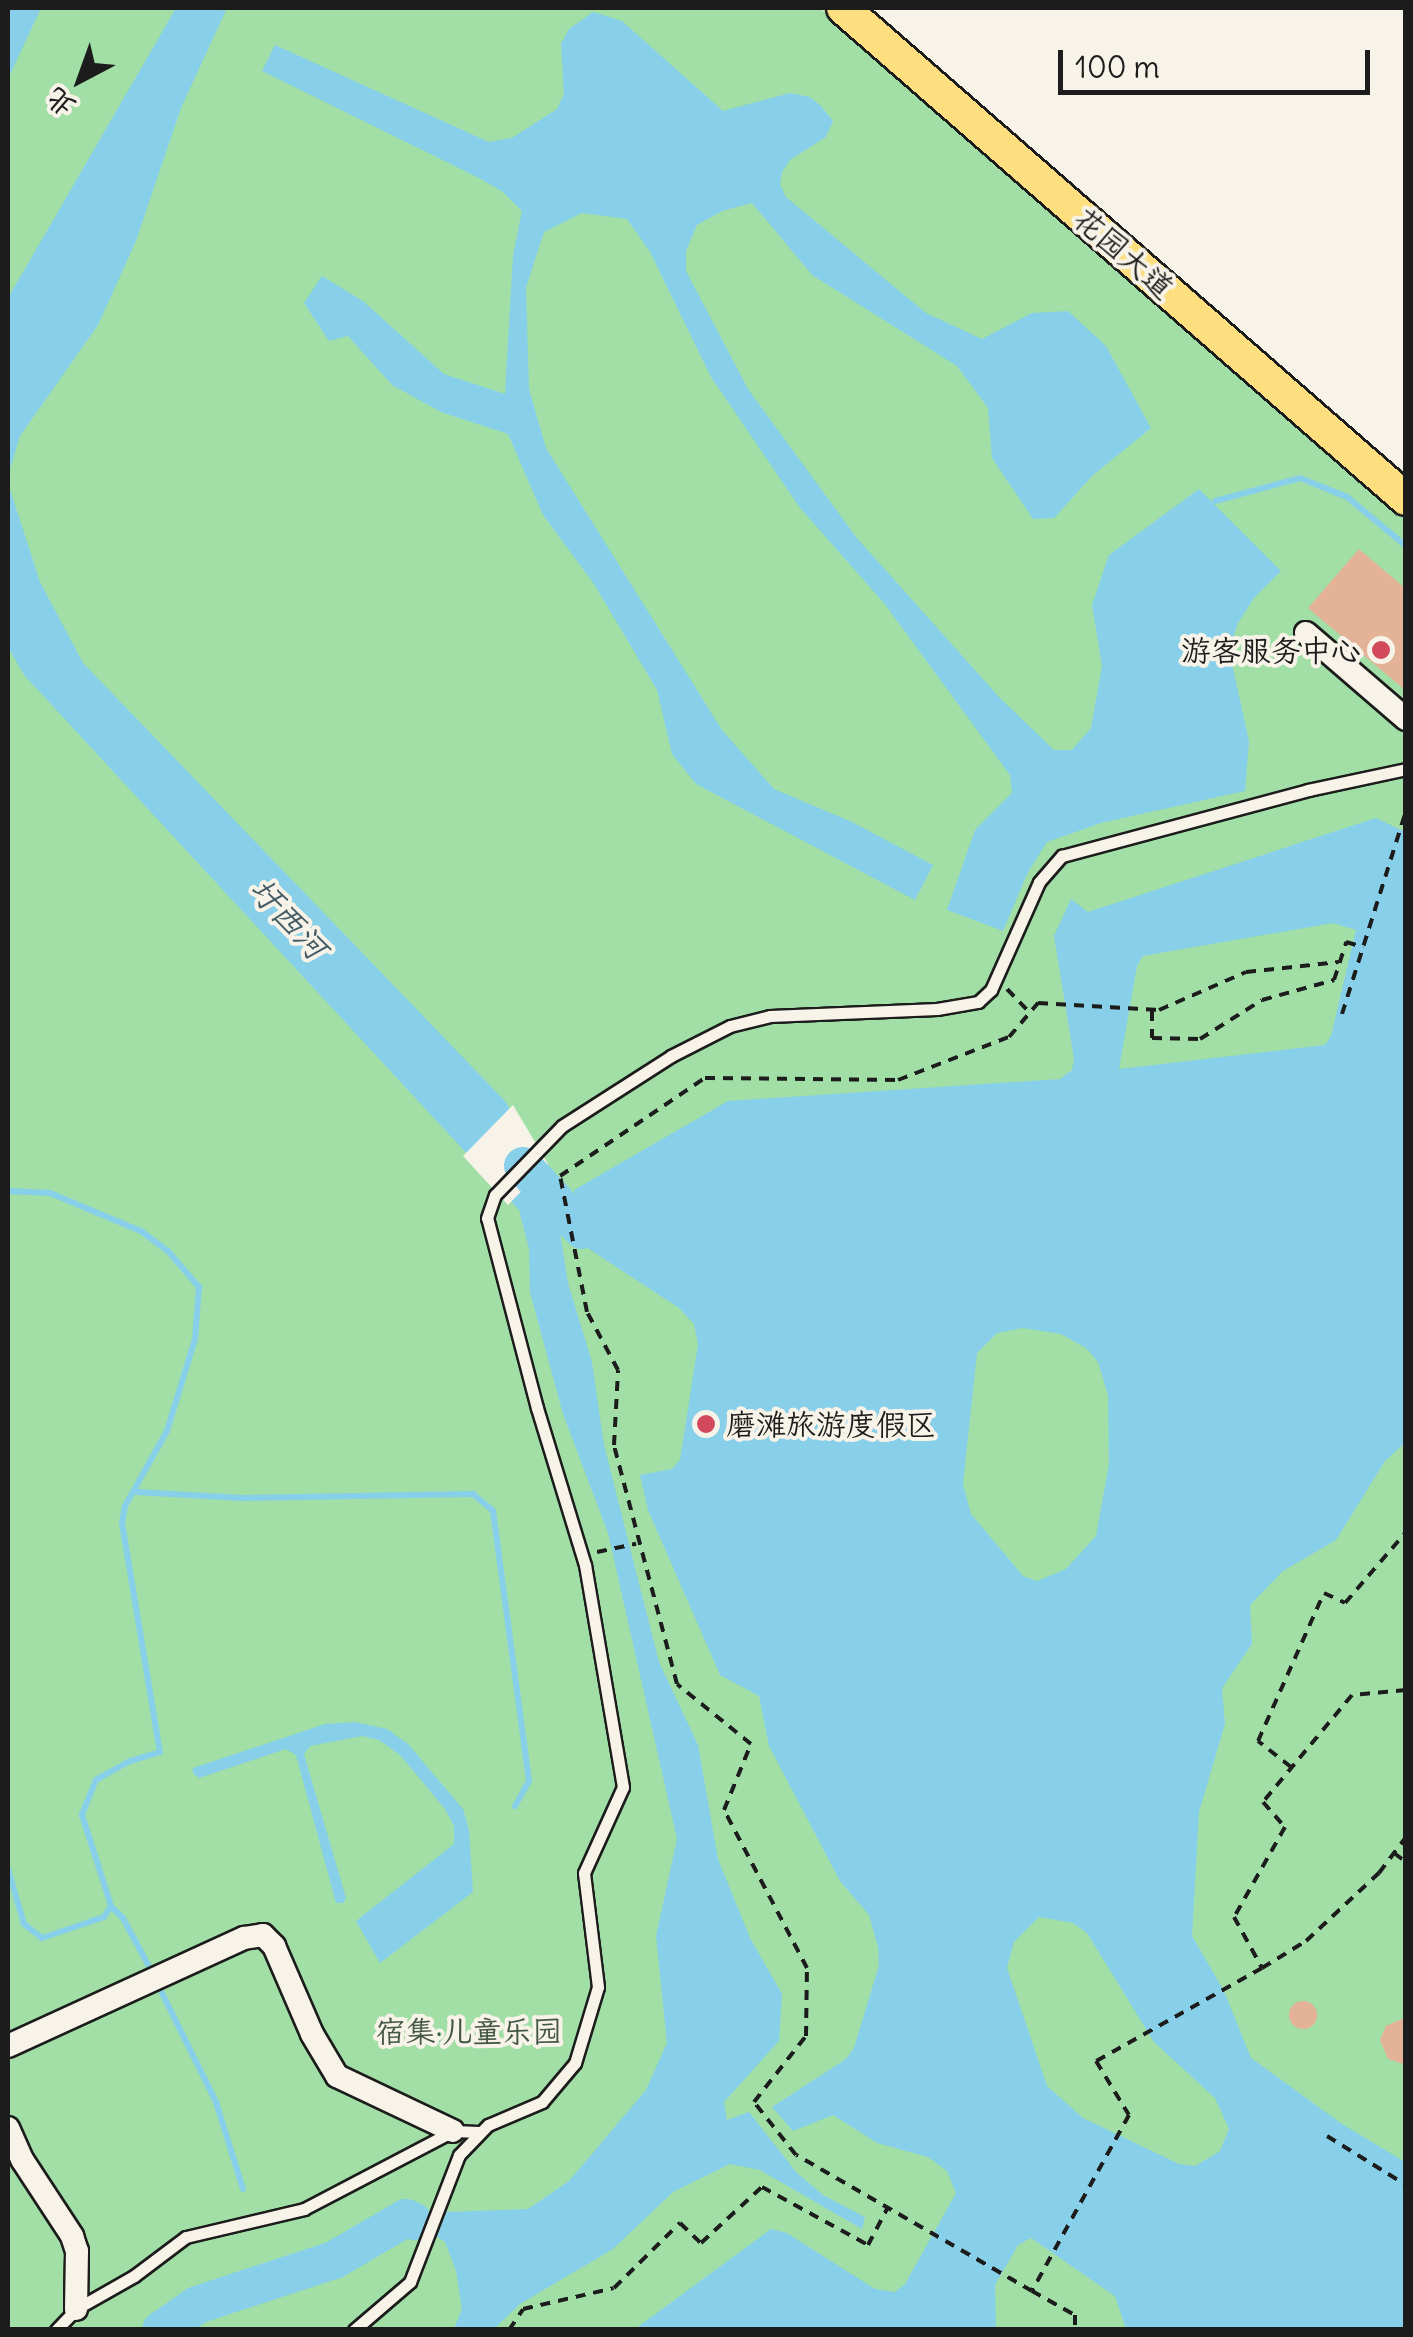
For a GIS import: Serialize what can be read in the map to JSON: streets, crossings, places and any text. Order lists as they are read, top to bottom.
{
  "streets": {
    "main road": ["花园大道"]
  },
  "water": ["圩西河"],
  "parks": ["宿集·儿童乐园"],
  "places": ["游客服务中心", "磨滩旅游度假区"],
  "scale_bar": "100 m",
  "north": "bottom left"
}
